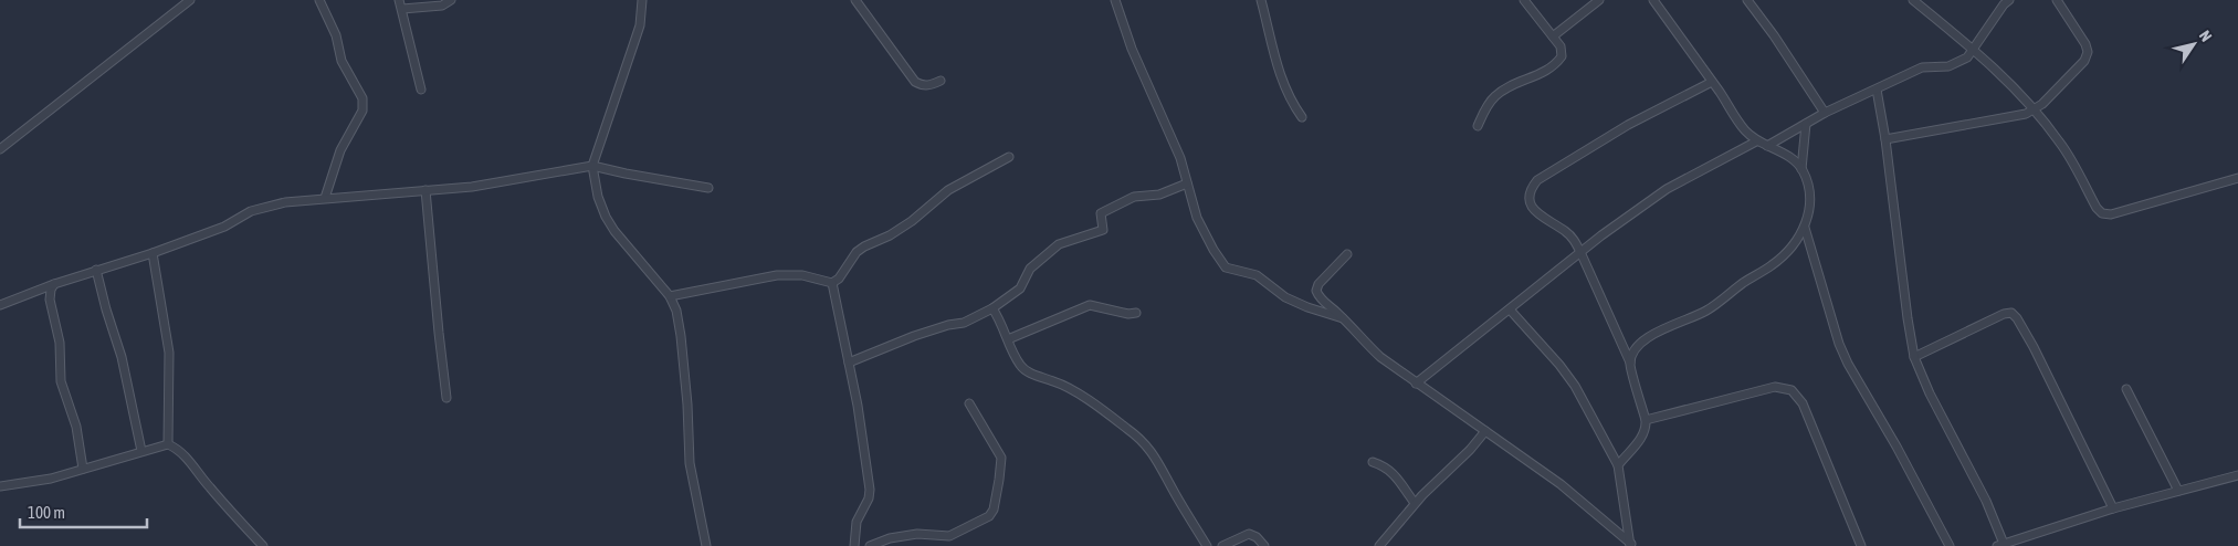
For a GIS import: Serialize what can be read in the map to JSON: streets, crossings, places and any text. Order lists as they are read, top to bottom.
{
  "scale_bar": "100 m",
  "north": "top right"
}
